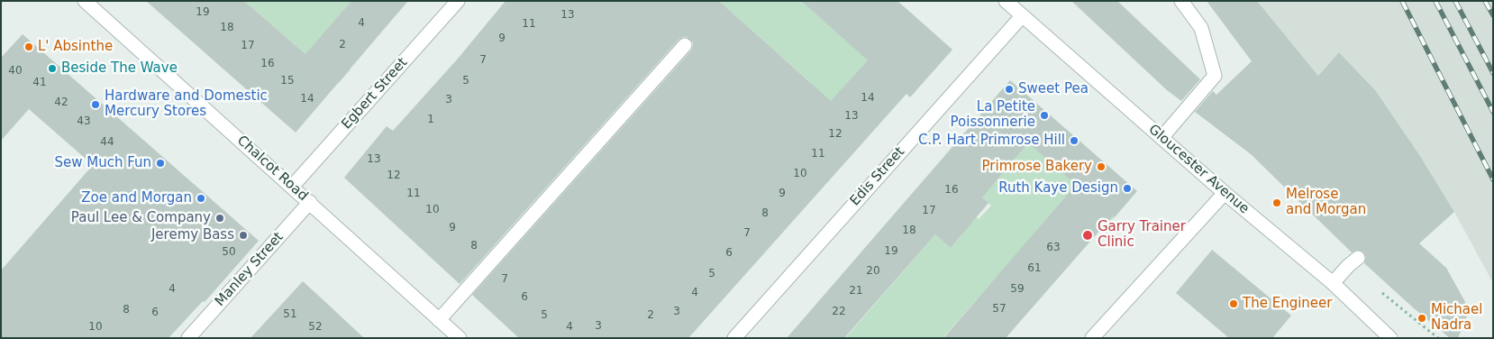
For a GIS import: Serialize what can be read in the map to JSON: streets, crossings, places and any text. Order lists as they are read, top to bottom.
{
  "streets": {
    "street": [
      "Egbert Street",
      "Chalcot Road",
      "Gloucester Avenue",
      "Edis Street",
      "Manley Street"
    ]
  },
  "crossings": [
    ["Egbert Street", "Chalcot Road"],
    ["Chalcot Road", "Manley Street"],
    ["Gloucester Avenue", "Edis Street"]
  ],
  "places": [
    "L' Absinthe",
    "Beside The Wave",
    "Sweet Pea",
    "Hardware and Domestic Mercury Stores",
    "La Petite Poissonnerie",
    "C.P. Hart Primrose Hill",
    "Sew Much Fun",
    "Primrose Bakery",
    "Ruth Kaye Design",
    "Zoe and Morgan",
    "Melrose and Morgan",
    "Paul Lee & Company",
    "Jeremy Bass",
    "Garry Trainer Clinic",
    "The Engineer",
    "Michael Nadra"
  ],
  "house_numbers": [
    "19",
    "13",
    "4",
    "11",
    "18",
    "9",
    "2",
    "17",
    "7",
    "16",
    "40",
    "15",
    "5",
    "41",
    "14",
    "14",
    "3",
    "42",
    "13",
    "1",
    "43",
    "12",
    "44",
    "11",
    "13",
    "10",
    "12",
    "16",
    "11",
    "9",
    "10",
    "17",
    "8",
    "9",
    "18",
    "7",
    "8",
    "63",
    "19",
    "50",
    "6",
    "61",
    "20",
    "5",
    "7",
    "4",
    "59",
    "21",
    "4",
    "6",
    "57",
    "8",
    "3",
    "22",
    "6",
    "51",
    "5",
    "2",
    "3",
    "10",
    "52",
    "4"
  ]
}
